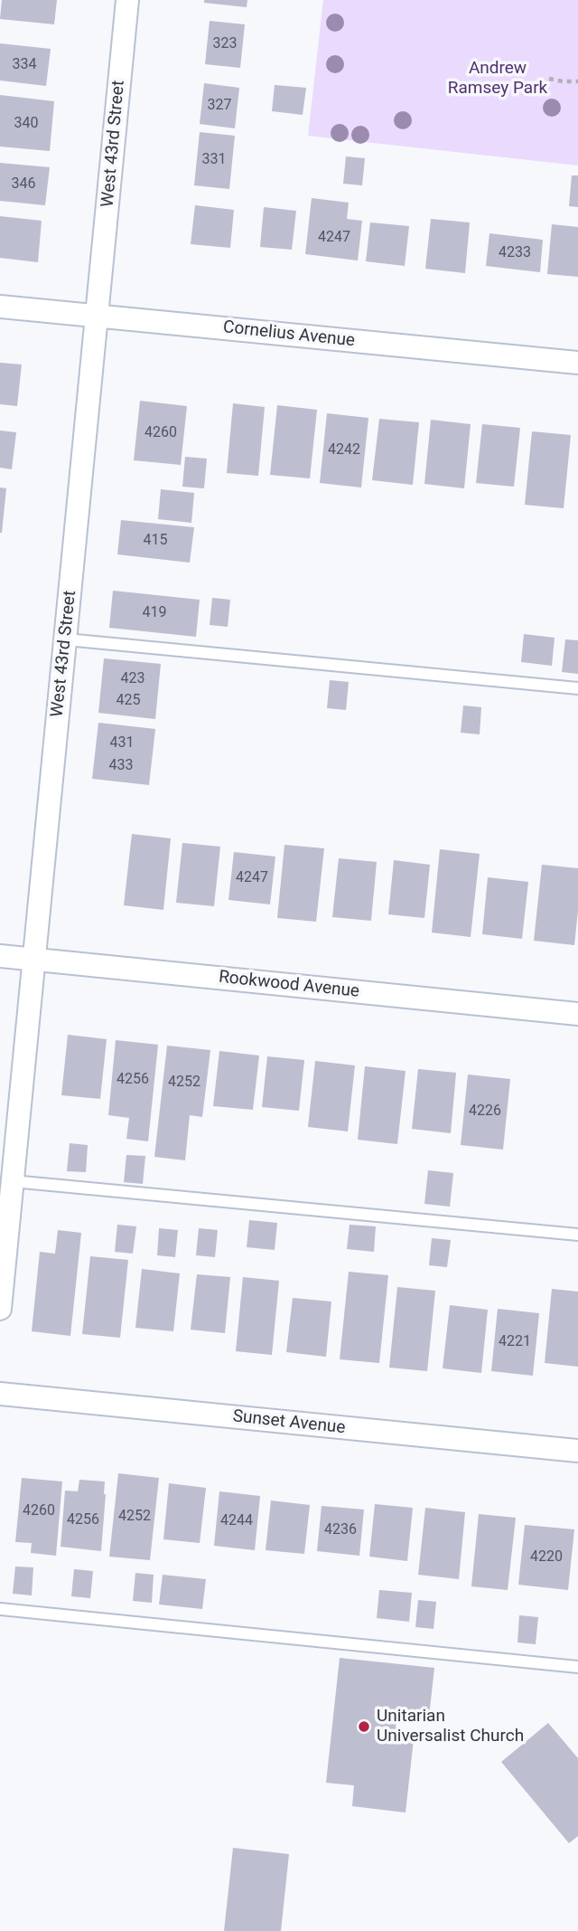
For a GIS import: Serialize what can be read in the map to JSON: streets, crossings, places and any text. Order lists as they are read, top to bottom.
{
  "streets": {
    "street": [
      "West 43rd Street",
      "Cornelius Avenue",
      "Rookwood Avenue",
      "Sunset Avenue"
    ]
  },
  "crossings": [
    ["West 43rd Street", "Cornelius Avenue"],
    ["West 43rd Street", "Rookwood Avenue"]
  ],
  "parks": ["Andrew Ramsey Park"],
  "places": ["Unitarian Universalist Church"],
  "house_numbers": [
    "323",
    "334",
    "327",
    "340",
    "331",
    "346",
    "4247",
    "4233",
    "4260",
    "4242",
    "415",
    "419",
    "423",
    "425",
    "431",
    "433",
    "4247",
    "4256",
    "4252",
    "4226",
    "4221",
    "4260",
    "4252",
    "4256",
    "4244",
    "4236",
    "4220"
  ]
}
